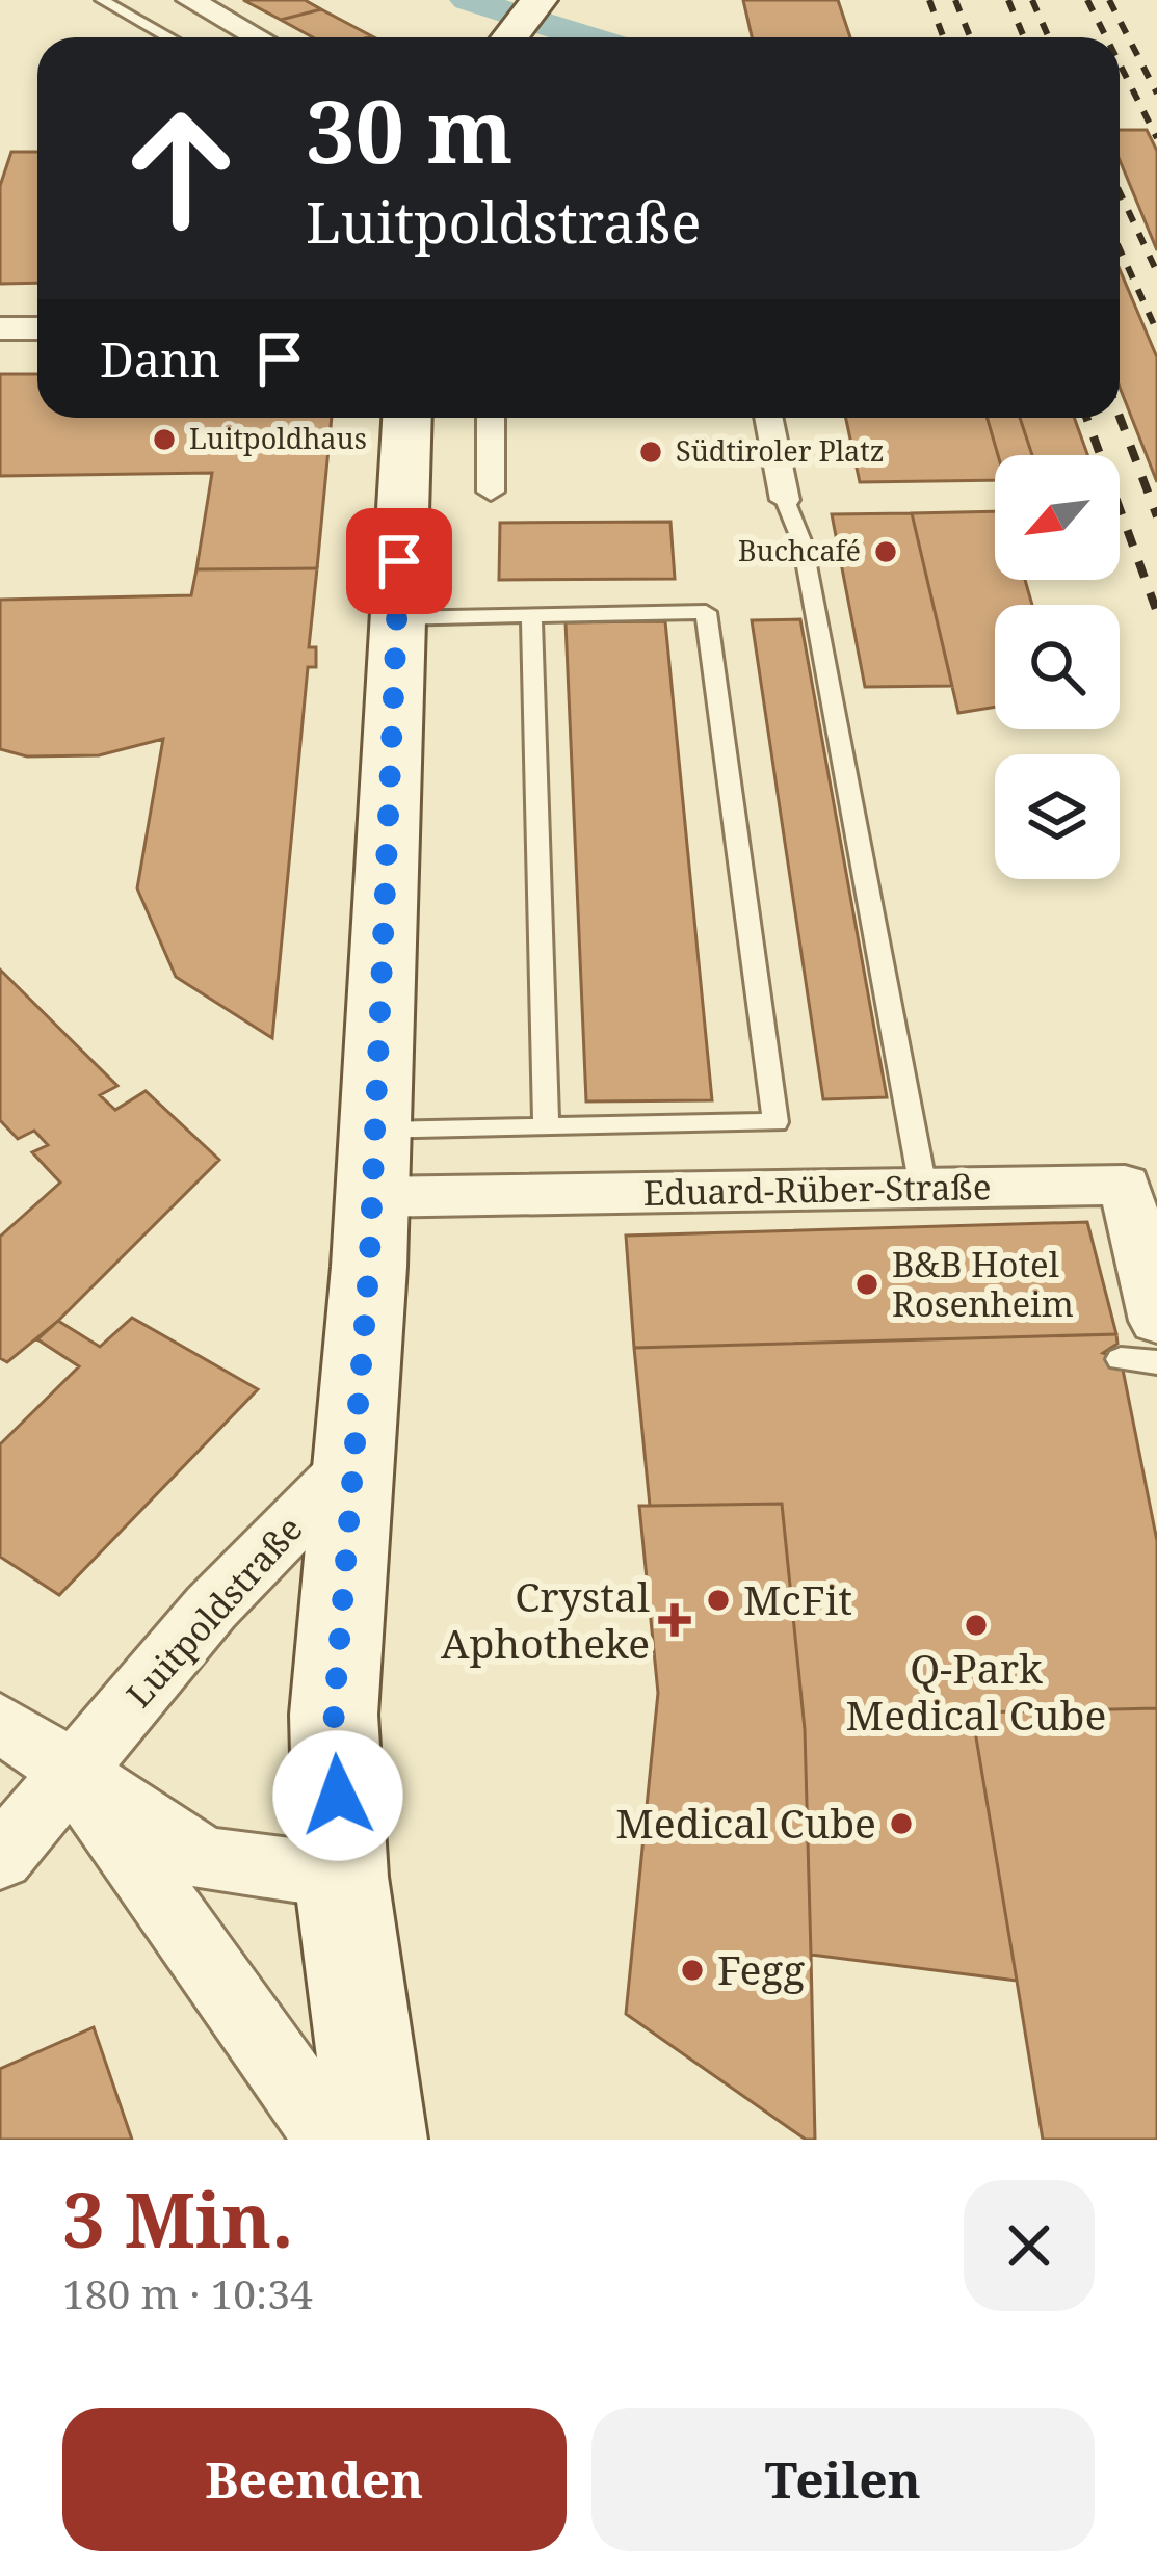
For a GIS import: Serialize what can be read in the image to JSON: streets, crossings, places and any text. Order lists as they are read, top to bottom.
{
  "streets": {
    "street": ["Eduard-Rüber-Straße", "Luitpoldstraße"]
  },
  "places": {
    "other": [
      "Luitpoldhaus",
      "Südtiroler Platz",
      "Buchcafé",
      "B&B Hotel Rosenheim",
      "McFit",
      "Q-Park Medical Cube",
      "Medical Cube",
      "Fegg"
    ],
    "health": ["Crystal Aphotheke"]
  },
  "north": "bottom left",
  "page": {
    "turn": ["30 m", "Luitpoldstraße"],
    "then": "Dann",
    "heading": ["3 Min.", "180 m · 10:34"],
    "buttons": ["Beenden", "Teilen"]
  }
}
